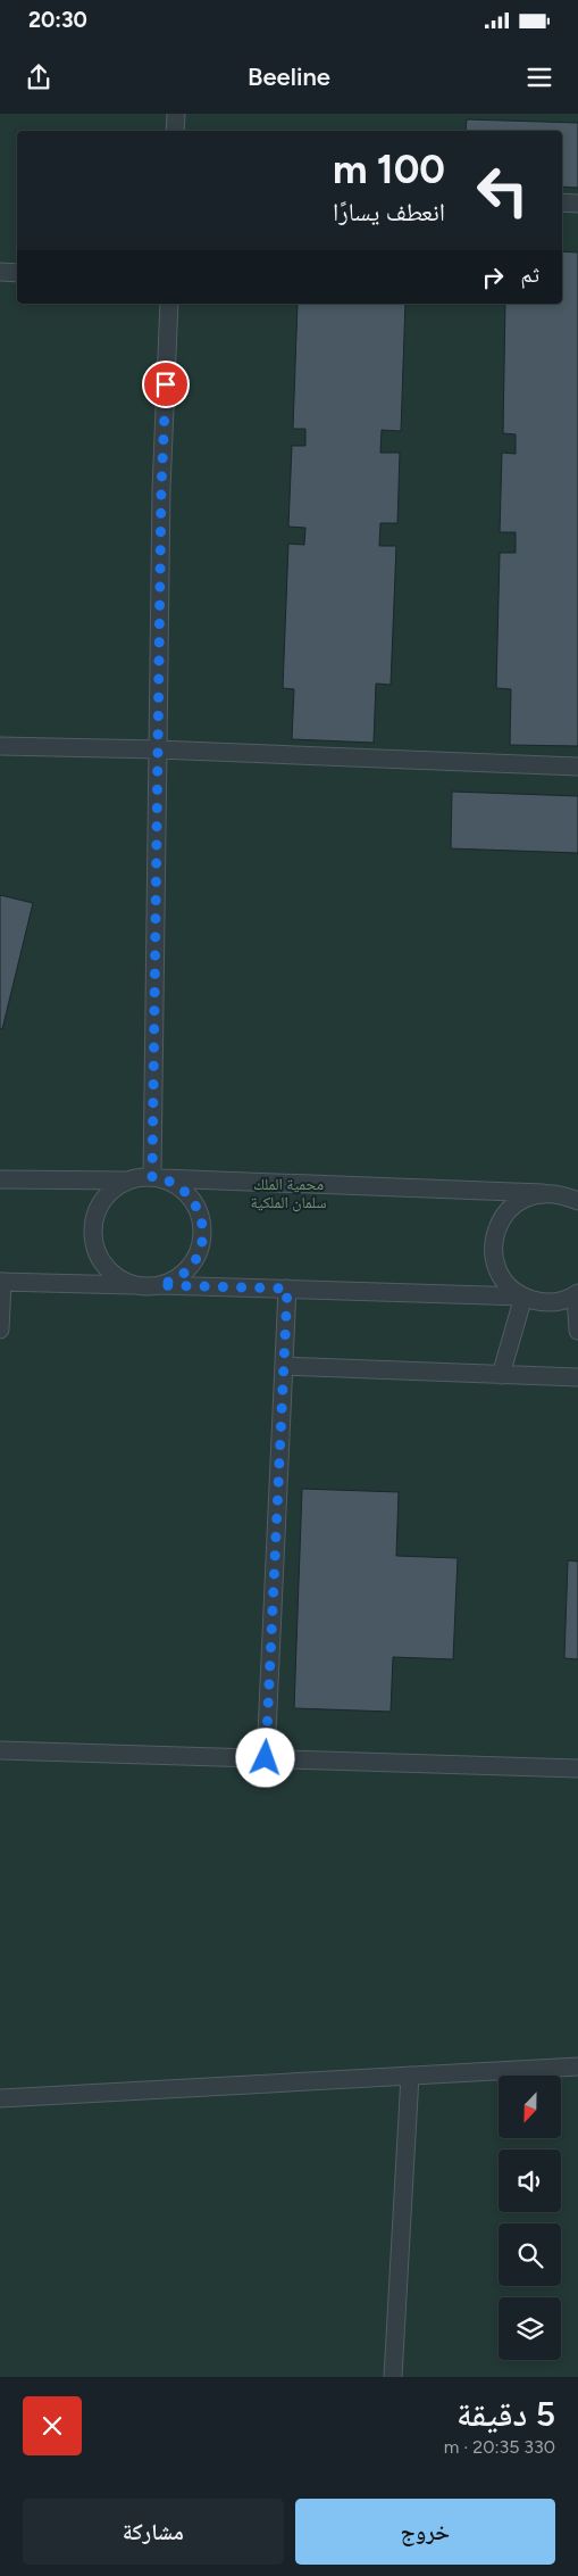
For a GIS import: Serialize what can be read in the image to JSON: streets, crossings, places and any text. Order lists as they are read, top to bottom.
{
  "parks": ["محمية الملك سلمان الملكية"],
  "north": "bottom",
  "page": {
    "status": "20:30",
    "header": "Beeline",
    "turn": ["100 m", "انعطف يسارًا"],
    "then": "ثم",
    "heading": ["5 دقيقة", "330 m · 20:35"],
    "buttons": ["خروج", "مشاركة"]
  }
}
